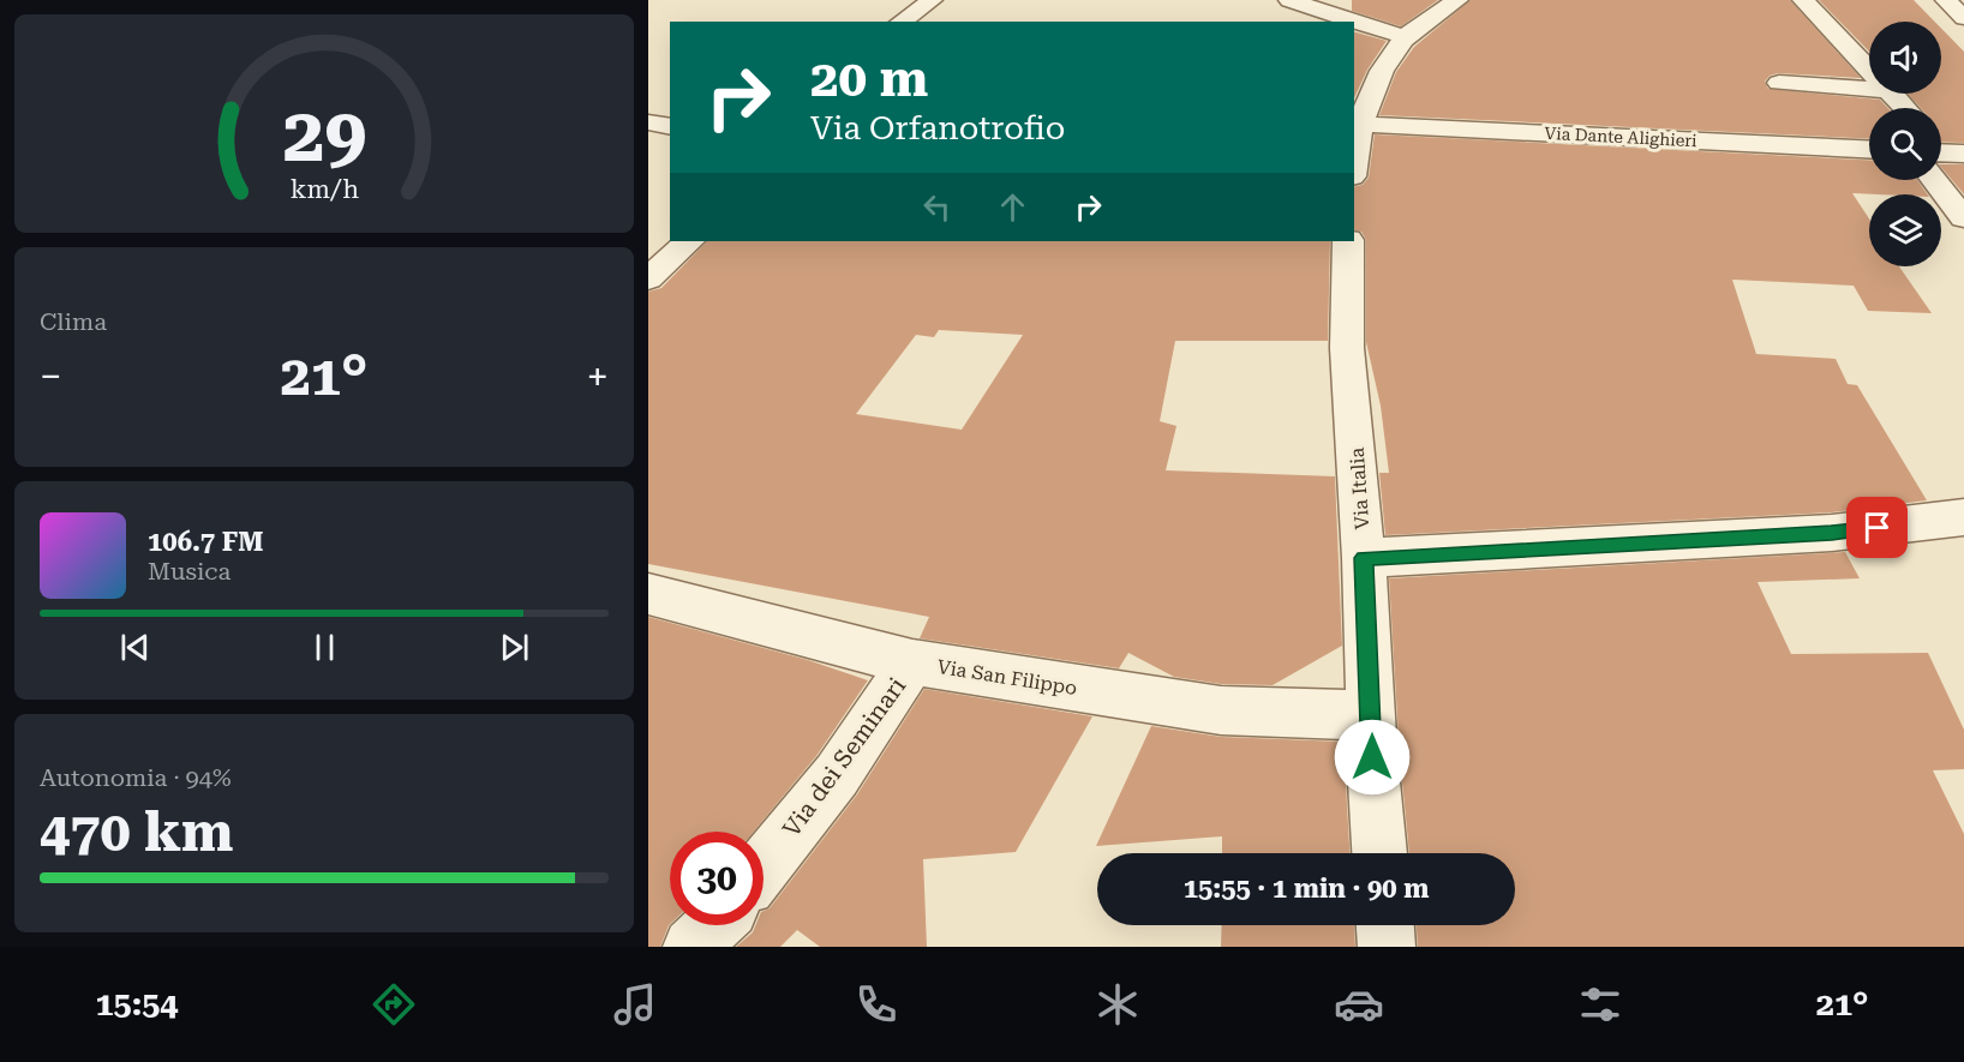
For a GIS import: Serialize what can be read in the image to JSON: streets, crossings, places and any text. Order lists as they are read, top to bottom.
{
  "streets": {
    "street": [
      "Via Dante Alighieri",
      "Via Italia",
      "Via San Filippo",
      "Via dei Seminari"
    ]
  },
  "crossings": [
    ["Via Italia", "Via San Filippo"],
    ["Via San Filippo", "Via dei Seminari"]
  ],
  "page": {
    "turn": ["20 m", "Via Orfanotrofio"],
    "tile": [
      "Clima",
      ["Autonomia · 94%", "470 km"]
    ],
    "heat": ["−", "21°", "+"],
    "song": ["106.7 FM", "Musica"],
    "limit": "30",
    "trip": "15:55 · 1 min · 90 m",
    "tabs": ["15:54", "21°"],
    "gauge": ["29", "km/h"]
  }
}
